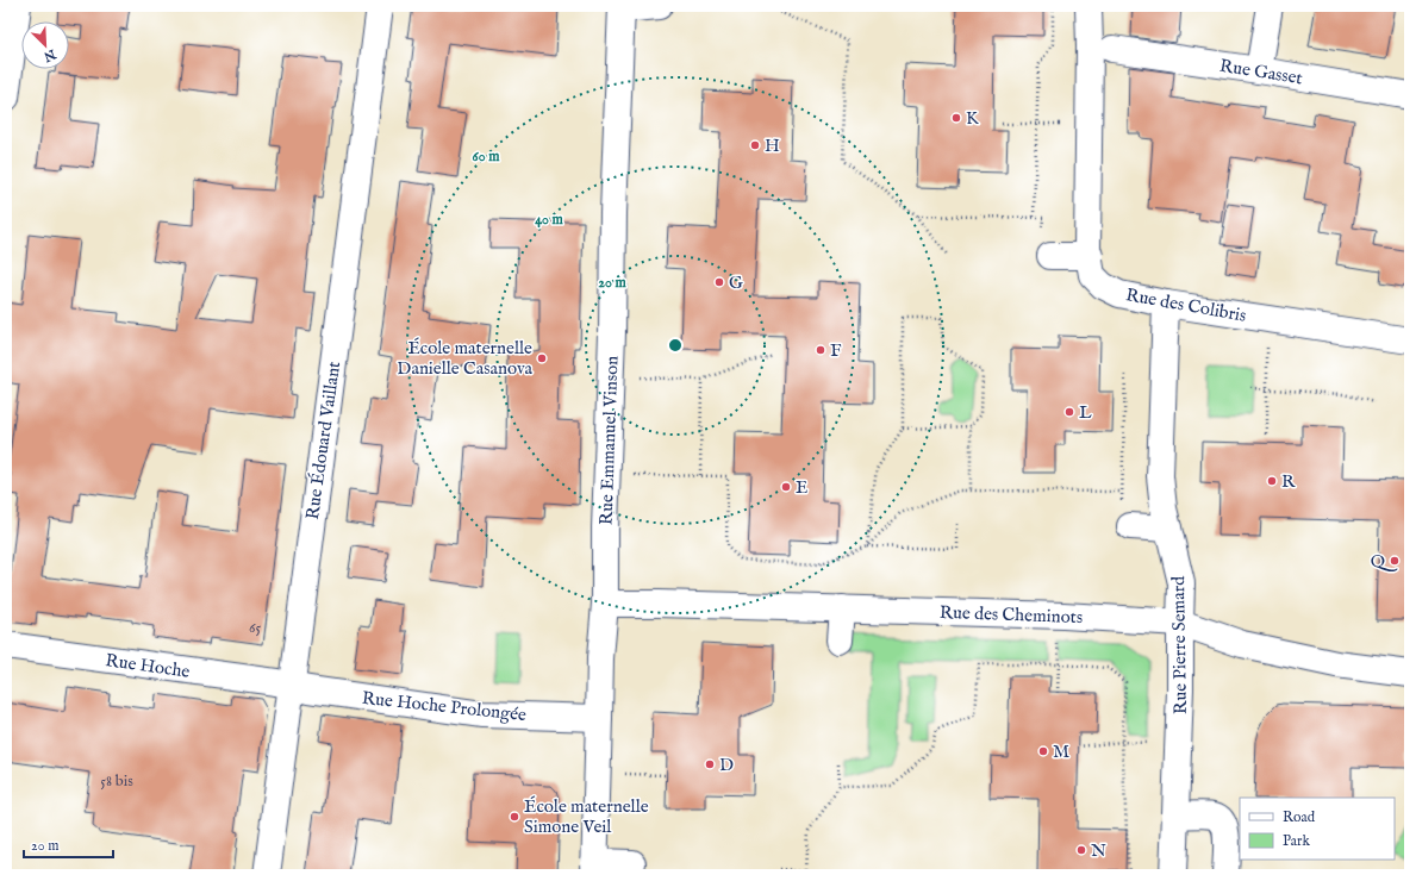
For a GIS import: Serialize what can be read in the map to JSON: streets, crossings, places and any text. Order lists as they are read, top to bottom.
{
  "streets": {
    "street": [
      "Rue Gasset",
      "Rue des Colibris",
      "Rue Édouard Vaillant",
      "Rue Emmanuel Vinson",
      "Rue des Cheminots",
      "Rue Pierre Semard",
      "Rue Hoche",
      "Rue Hoche Prolongée"
    ]
  },
  "crossings": [
    ["Rue des Colibris", "Rue Pierre Semard"],
    ["Rue Édouard Vaillant", "Rue Hoche"],
    ["Rue Édouard Vaillant", "Rue Hoche Prolongée"],
    ["Rue Emmanuel Vinson", "Rue des Cheminots"],
    ["Rue Emmanuel Vinson", "Rue Hoche Prolongée"],
    ["Rue des Cheminots", "Rue Pierre Semard"],
    ["Rue Hoche", "Rue Hoche Prolongée"]
  ],
  "places": [
    "K",
    "H",
    "G",
    "F",
    "École maternelle Danielle Casanova",
    "L",
    "R",
    "E",
    "Q",
    "M",
    "D",
    "École maternelle Simone Veil",
    "N"
  ],
  "house_numbers": ["65", "58 bis"],
  "legend": ["Road", "Park"],
  "scale_bar": "20 m",
  "north": "bottom right",
  "rings": ["60 m", "40 m", "20 m"]
}
